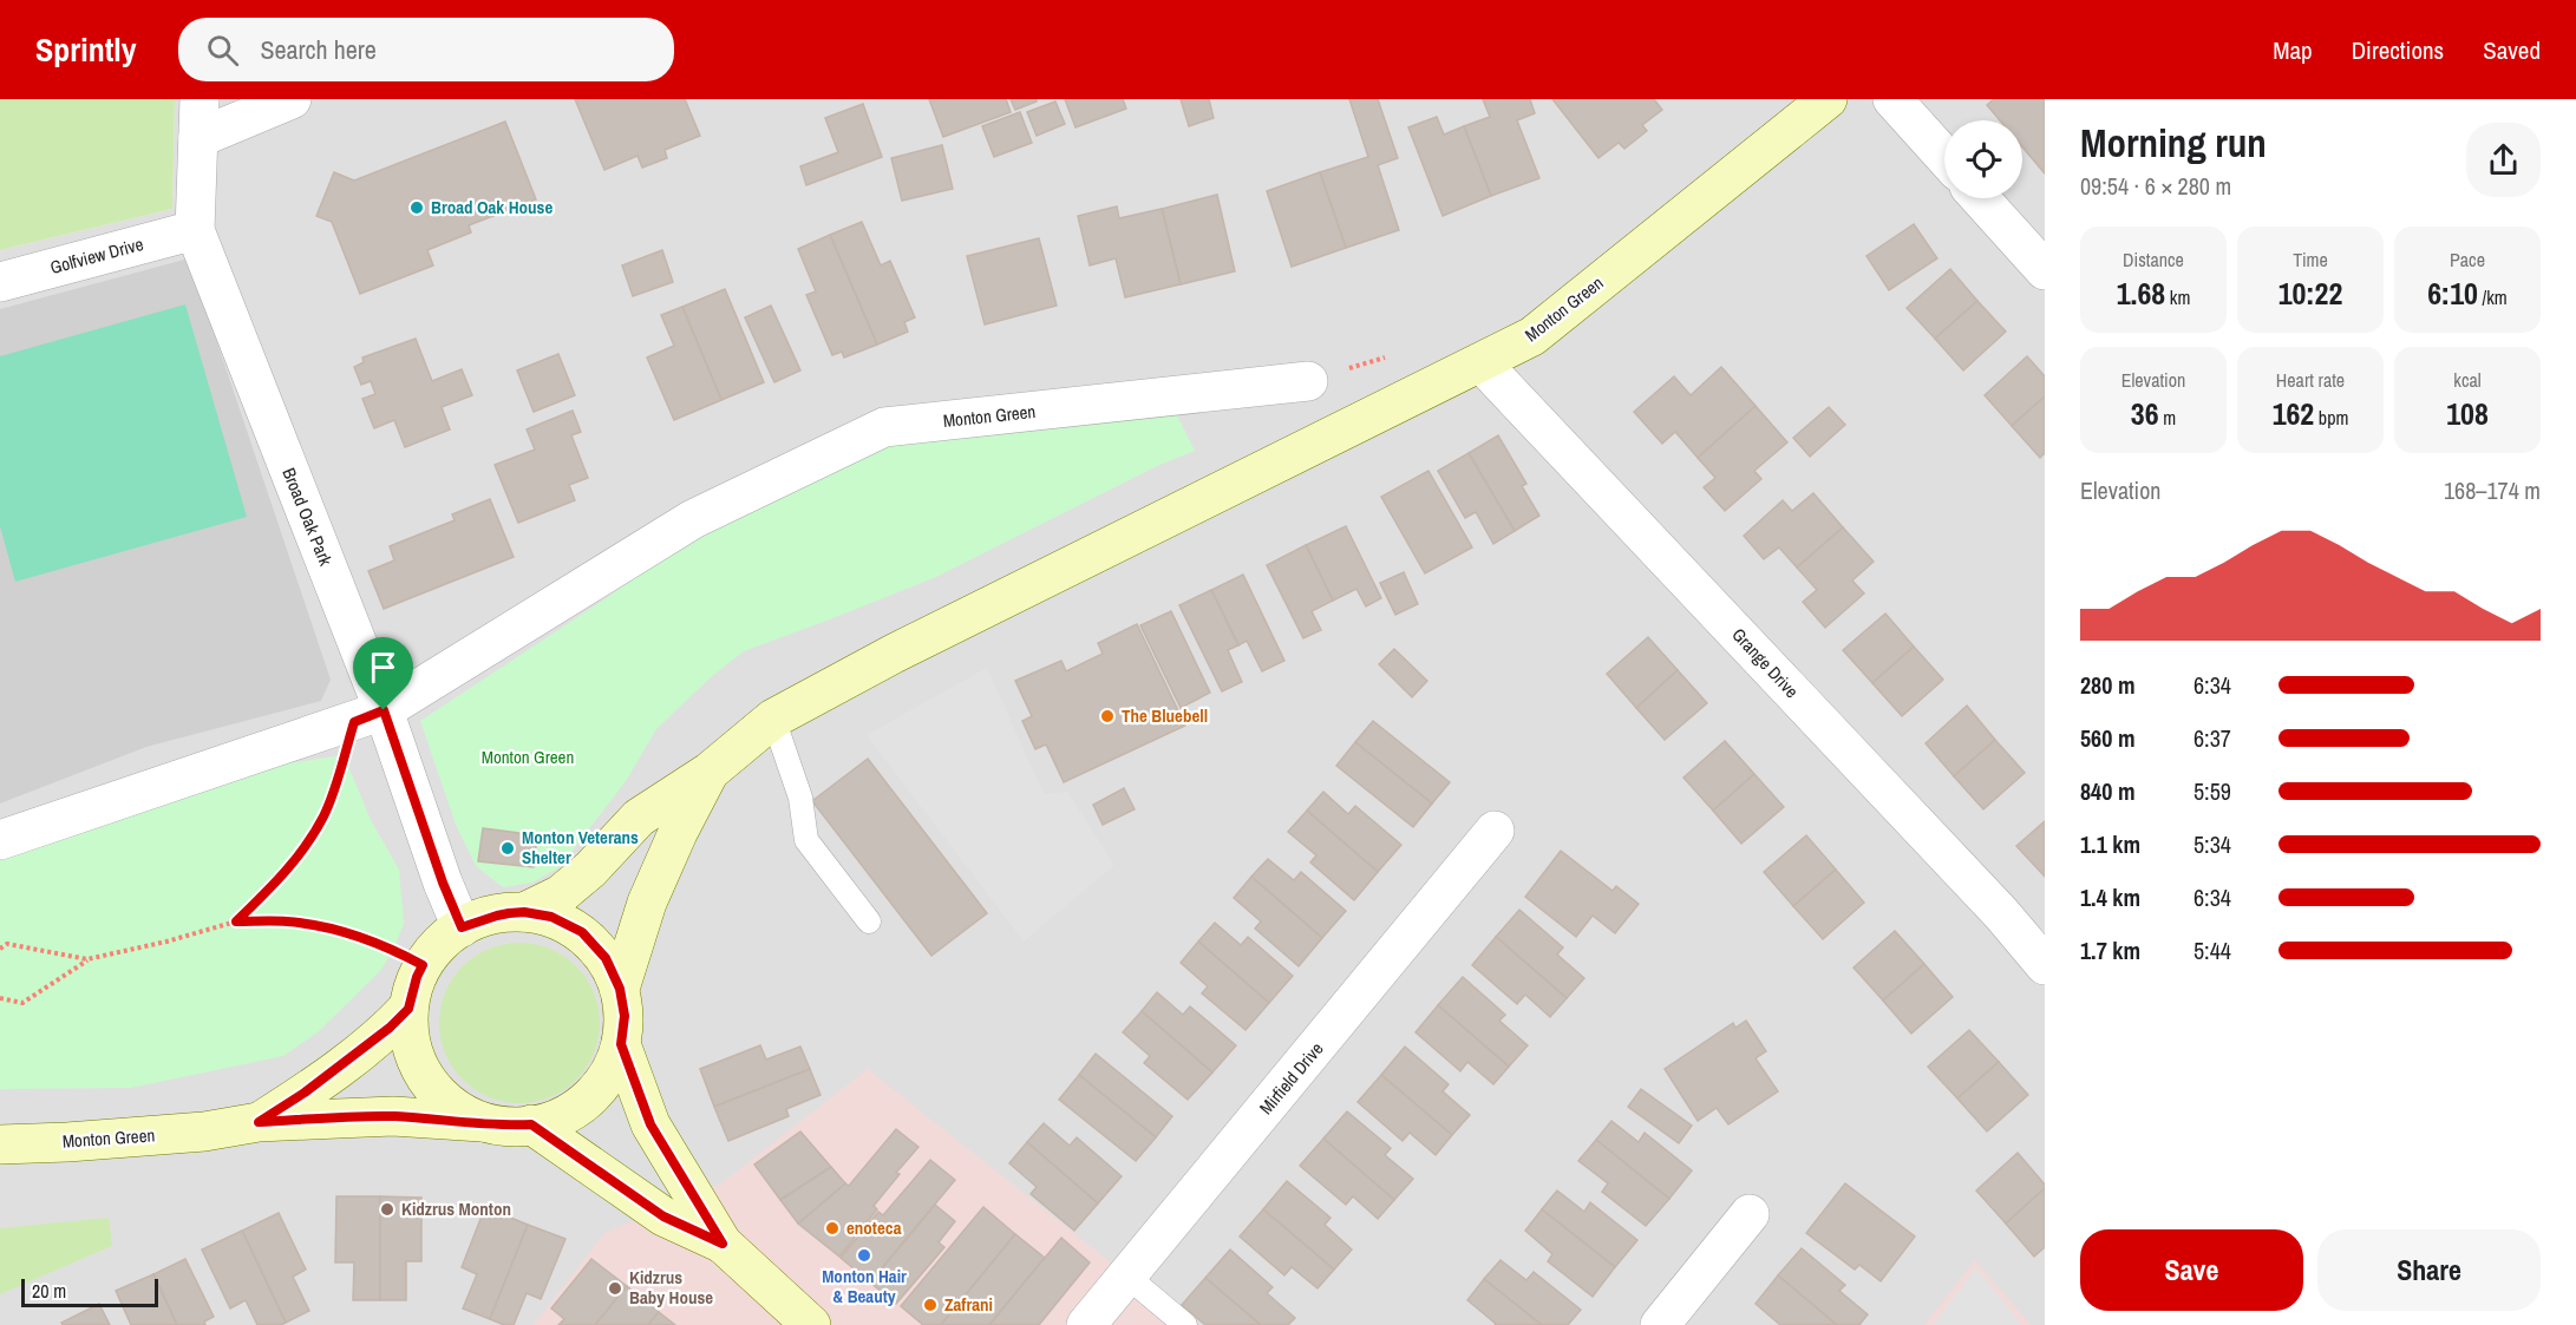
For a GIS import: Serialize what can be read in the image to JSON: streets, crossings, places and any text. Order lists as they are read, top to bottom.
{
  "streets": {
    "main road": ["Monton Green"],
    "street": [
      "Golfview Drive",
      "Broad Oak Park",
      "Grange Drive",
      "Mirfield Drive"
    ]
  },
  "crossings": [
    ["Golfview Drive", "Broad Oak Park"],
    ["Monton Green", "Broad Oak Park"],
    ["Monton Green", "Grange Drive"]
  ],
  "parks": ["Monton Green"],
  "places": [
    "Broad Oak House",
    "The Bluebell",
    "Monton Veterans Shelter",
    "Kidzrus Monton",
    "enoteca",
    "Monton Hair & Beauty",
    "Kidzrus Baby House",
    "Zafrani"
  ],
  "scale_bar": "20 m",
  "page": {
    "header": "Sprintly",
    "search": "Search here",
    "nav": ["Map", "Directions", "Saved"],
    "heading": ["Morning run", "09:54 · 6 × 280 m"],
    "stats": [
      ["Distance", "1.68 km"],
      ["Time", "10:22"],
      ["Pace", "6:10 /km"],
      ["Elevation", "36 m"],
      ["Heart rate", "162 bpm"],
      ["kcal", "108"]
    ],
    "chart": ["Elevation", "168–174 m"],
    "list": [
      {
        "name": "280 m",
        "note": "6:34"
      },
      {
        "name": "560 m",
        "note": "6:37"
      },
      {
        "name": "840 m",
        "note": "5:59"
      },
      {
        "name": "1.1 km",
        "note": "5:34"
      },
      {
        "name": "1.4 km",
        "note": "6:34"
      },
      {
        "name": "1.7 km",
        "note": "5:44"
      }
    ],
    "buttons": ["Save", "Share"],
    "scale": "20 m"
  }
}
